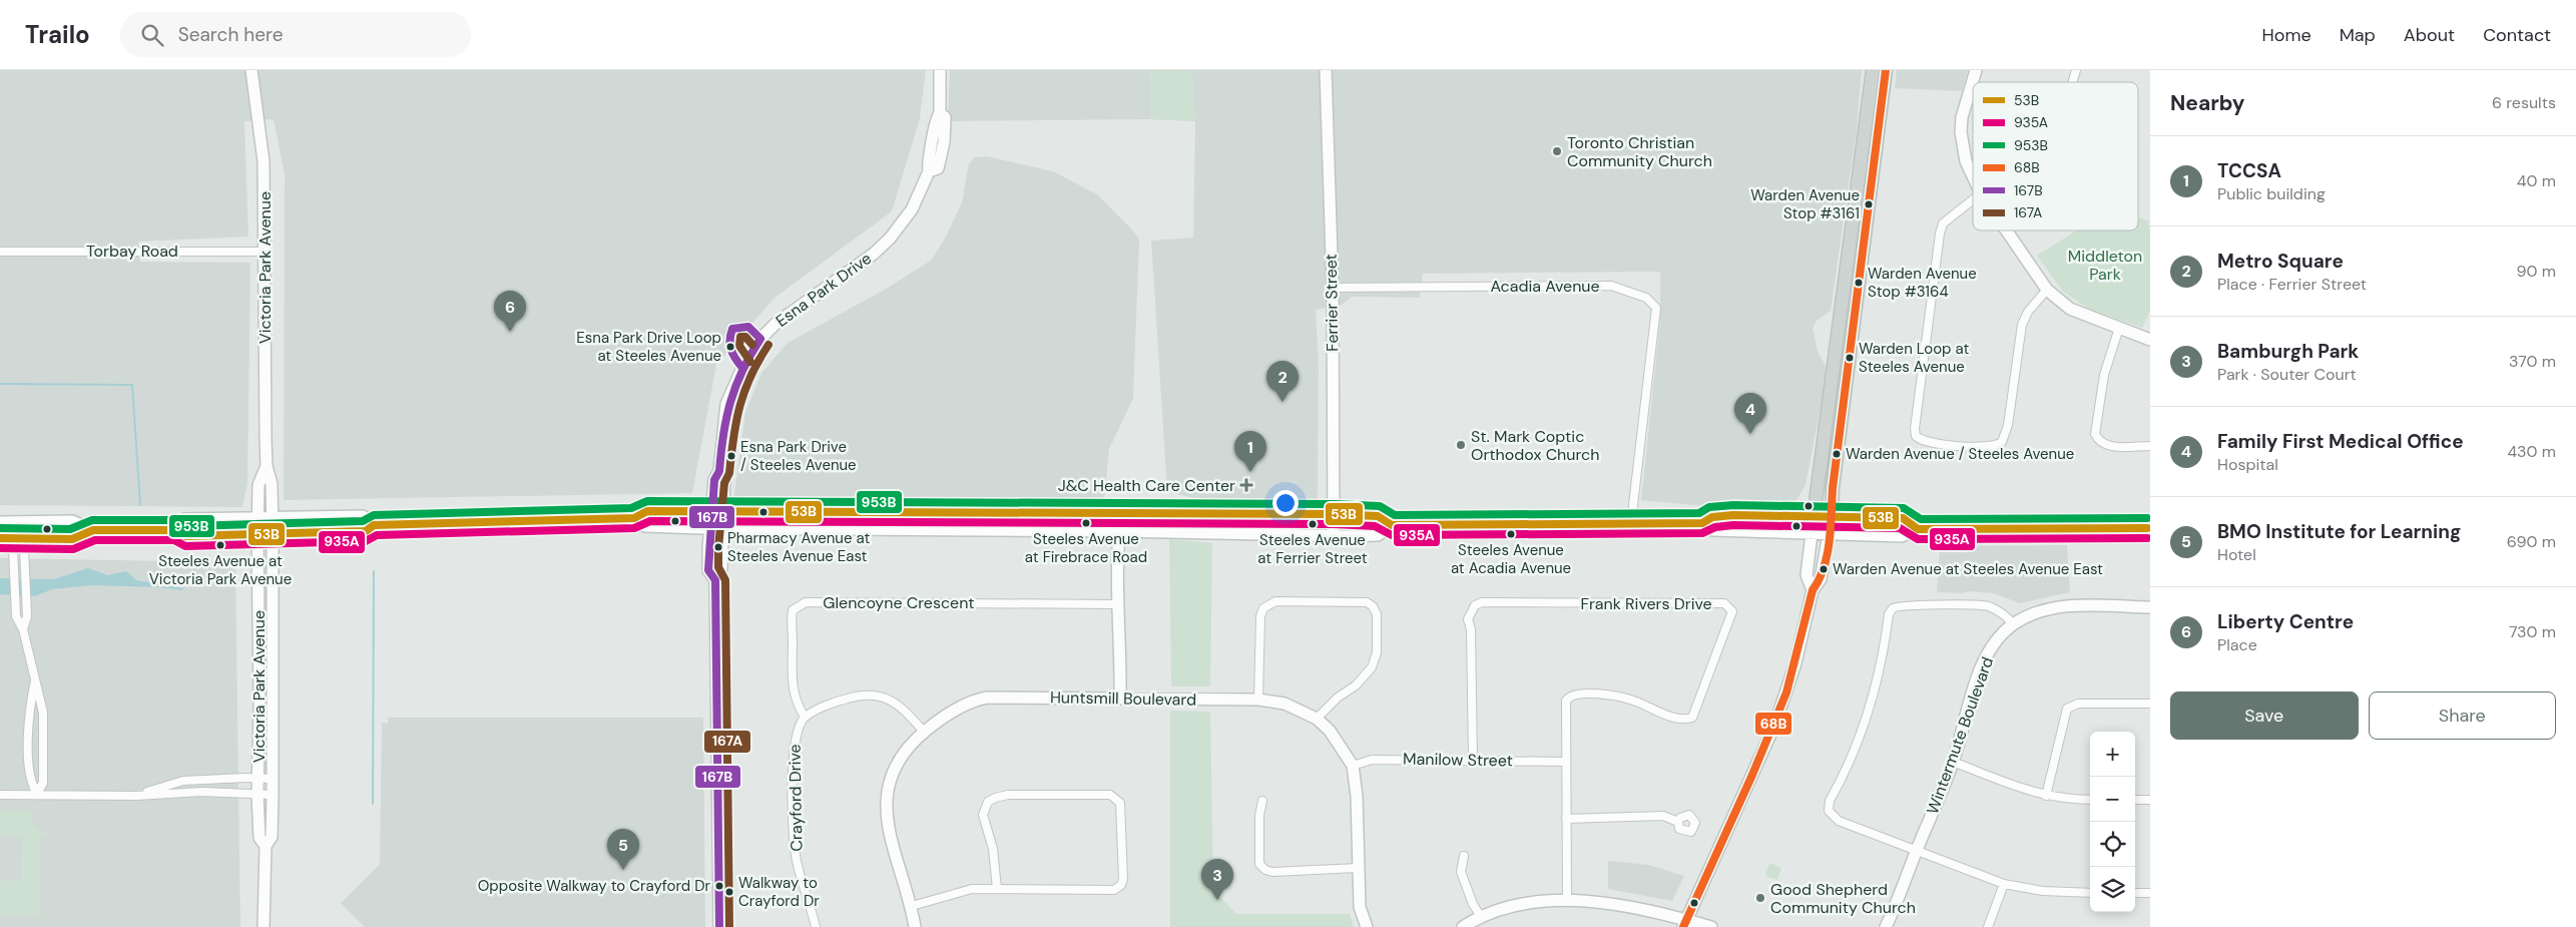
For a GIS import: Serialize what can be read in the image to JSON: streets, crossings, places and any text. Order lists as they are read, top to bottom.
{
  "streets": {
    "main road": [
      "Victoria Park Avenue",
      "Esna Park Drive",
      "Ferrier Street",
      "Huntsmill Boulevard",
      "Wintermute Boulevard"
    ],
    "street": [
      "Torbay Road",
      "Acadia Avenue",
      "Glencoyne Crescent",
      "Frank Rivers Drive",
      "Manilow Street",
      "Crayford Drive"
    ]
  },
  "crossings": [
    ["Torbay Road", "Victoria Park Avenue"],
    ["Acadia Avenue", "Ferrier Street"],
    ["Glencoyne Crescent", "Crayford Drive"],
    ["Frank Rivers Drive", "Manilow Street"],
    ["Huntsmill Boulevard", "Manilow Street"]
  ],
  "parks": ["Middleton Park"],
  "places": {
    "other": [
      "Toronto Christian Community Church",
      "Warden Avenue Stop #3161",
      "Warden Avenue Stop #3164",
      "Esna Park Drive Loop at Steeles Avenue",
      "Warden Loop at Steeles Avenue",
      "St. Mark Coptic Orthodox Church",
      "Warden Avenue / Steeles Avenue",
      "Esna Park Drive / Steeles Avenue",
      "Steeles Avenue at Firebrace Road",
      "Steeles Avenue at Ferrier Street",
      "Steeles Avenue at Acadia Avenue",
      "Steeles Avenue at Victoria Park Avenue",
      "Pharmacy Avenue at Steeles Avenue East",
      "Warden Avenue at Steeles Avenue East",
      "Opposite Walkway to Crayford Dr",
      "Walkway to Crayford Dr",
      "Good Shepherd Community Church"
    ],
    "health": ["J&C Health Care Center"]
  },
  "lines": [
    "transit line 68B",
    "transit line 167B",
    "transit line 167A",
    "transit line 953B",
    "transit line 53B",
    "transit line 935A"
  ],
  "legend": [
    "53B",
    "935A",
    "953B",
    "68B",
    "167B",
    "167A"
  ],
  "page": {
    "header": "Trailo",
    "search": "Search here",
    "nav": [
      "Home",
      "Map",
      "About",
      "Contact"
    ],
    "heading": ["Nearby", "6 results"],
    "list": [
      {
        "mark": "1",
        "name": "TCCSA",
        "note": "Public building",
        "value": "40 m"
      },
      {
        "mark": "2",
        "name": "Metro Square",
        "note": "Place · Ferrier Street",
        "value": "90 m"
      },
      {
        "mark": "3",
        "name": "Bamburgh Park",
        "note": "Park · Souter Court",
        "value": "370 m"
      },
      {
        "mark": "4",
        "name": "Family First Medical Office",
        "note": "Hospital",
        "value": "430 m"
      },
      {
        "mark": "5",
        "name": "BMO Institute for Learning",
        "note": "Hotel",
        "value": "690 m"
      },
      {
        "mark": "6",
        "name": "Liberty Centre",
        "note": "Place",
        "value": "730 m"
      }
    ],
    "pins": [
      "6",
      "2",
      "4",
      "1",
      "5",
      "3"
    ],
    "buttons": ["Save", "Share"],
    "map_buttons": ["+", "−"]
  }
}
